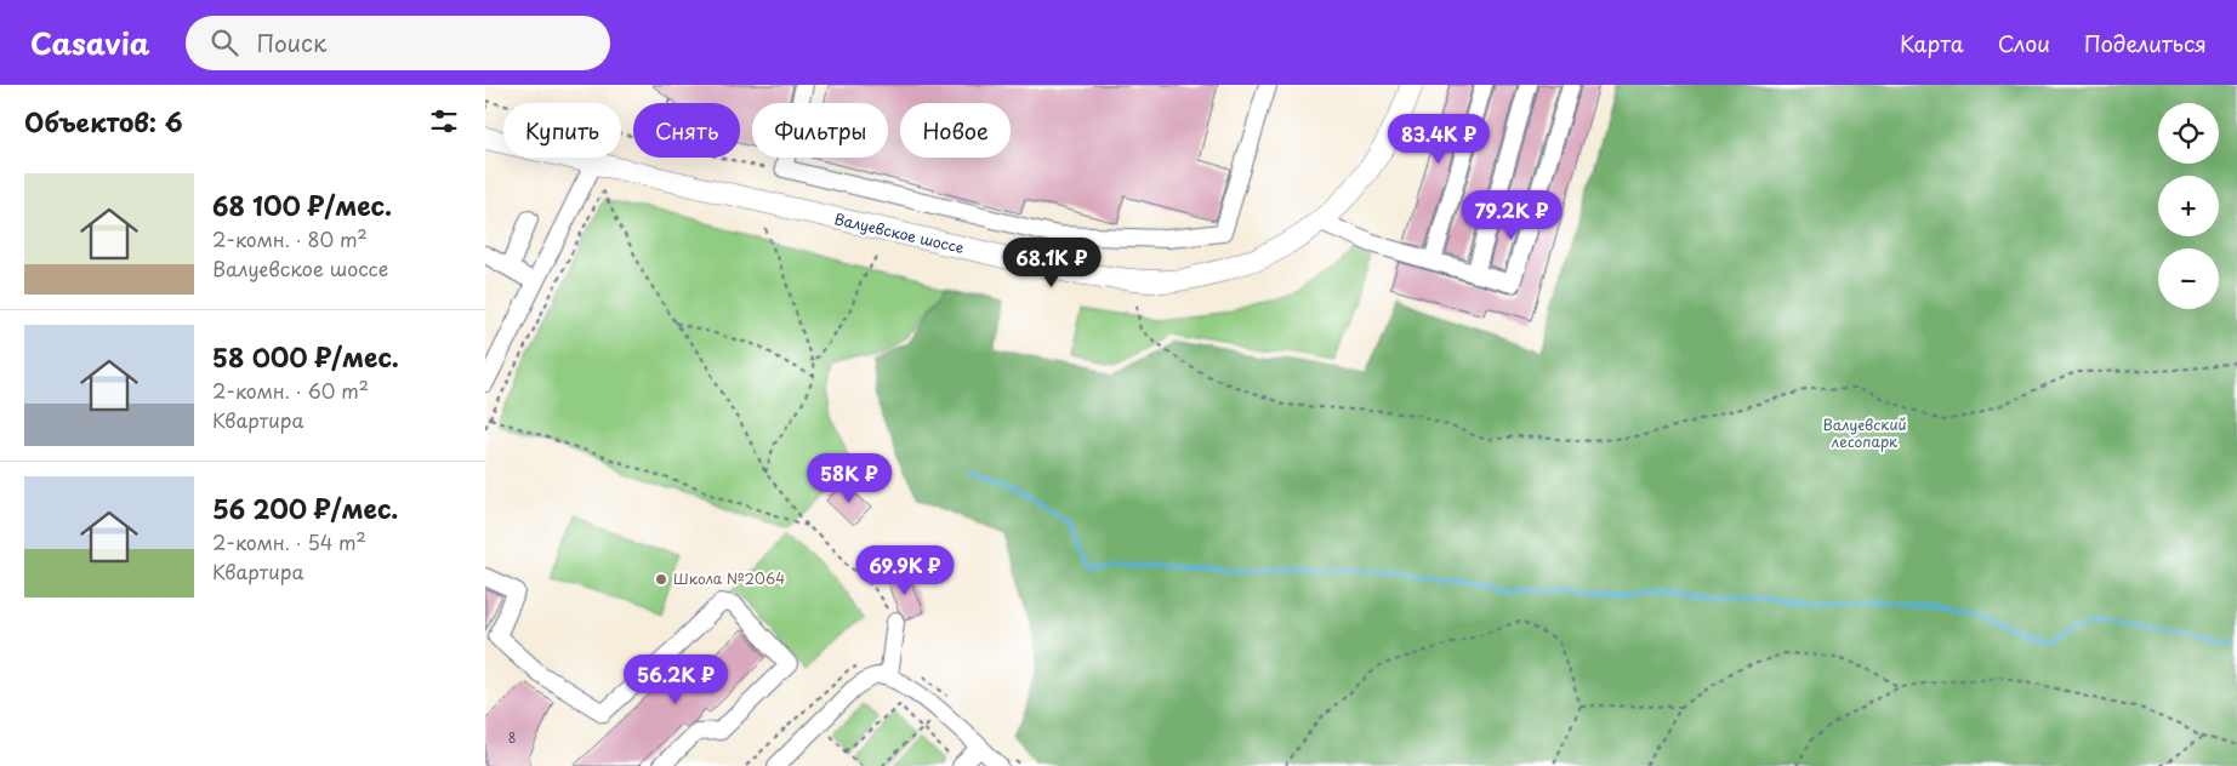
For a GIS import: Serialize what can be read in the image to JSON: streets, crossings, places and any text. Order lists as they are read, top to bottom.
{
  "streets": {
    "main road": ["Валуевское шоссе"]
  },
  "parks": ["Валуевский лесопарк"],
  "places": ["Школа №2064"],
  "house_numbers": ["8"],
  "page": {
    "header": "Casavia",
    "search": "Поиск",
    "nav": ["Карта", "Слои", "Поделиться"],
    "heading": "Объектов: 6",
    "map_buttons": ["+", "−"],
    "chip": [
      "Купить",
      "Снять",
      "Фильтры",
      "Новое"
    ],
    "price": [
      "83.4K ₽",
      "79.2K ₽",
      "68.1K ₽",
      "58K ₽",
      "69.9K ₽",
      "56.2K ₽"
    ],
    "list": [
      {
        "name": "68 100 ₽/мес.",
        "note": "2-комн. · 80 m² · Валуевское шоссе"
      },
      {
        "name": "58 000 ₽/мес.",
        "note": "2-комн. · 60 m² · Квартира"
      },
      {
        "name": "56 200 ₽/мес.",
        "note": "2-комн. · 54 m² · Квартира"
      }
    ]
  }
}
